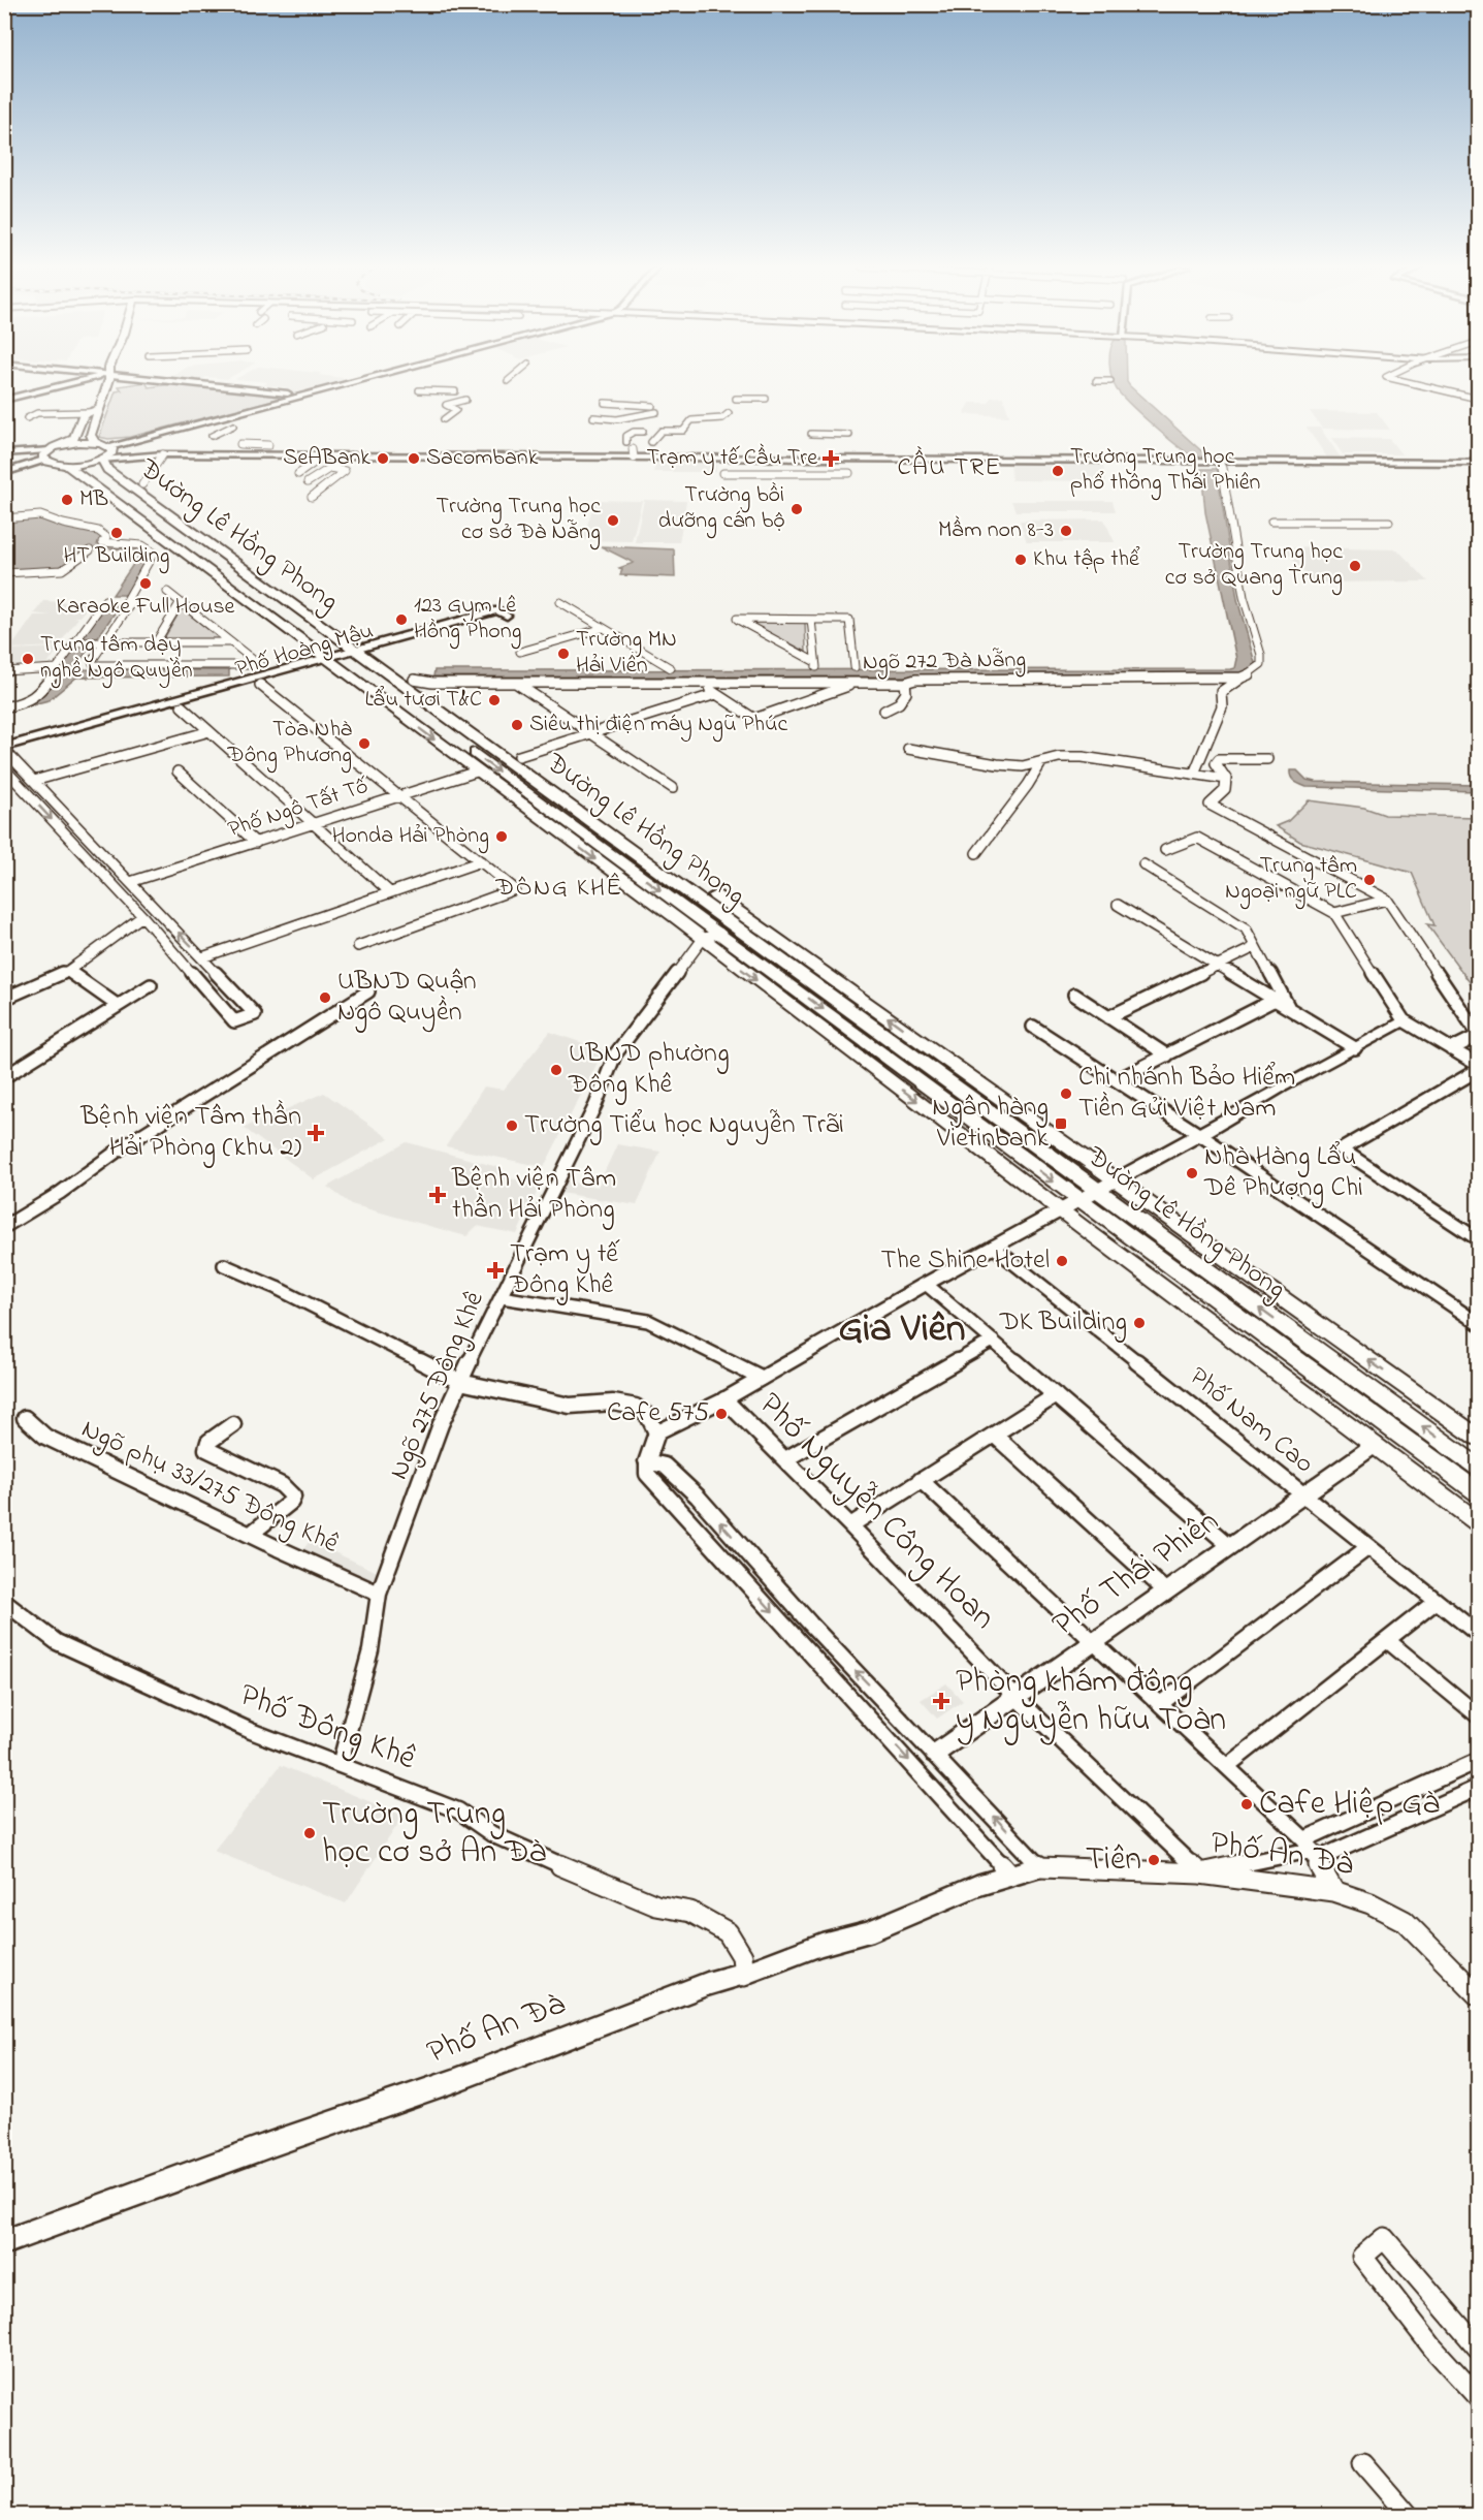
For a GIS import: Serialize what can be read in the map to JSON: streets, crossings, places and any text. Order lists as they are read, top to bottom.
{
  "streets": {
    "main road": ["Đường Lê Hồng Phong"],
    "street": [
      "Phố Hoàng Mậu",
      "Ngõ 272 Đà Nẵng",
      "Phố Ngô Tất Tố",
      "Ngõ 275 Đông Khê",
      "Phố Nam Cao",
      "Ngõ phụ 33/275 Đông Khê",
      "Phố Nguyễn Công Hoan",
      "Phố Thái Phiên",
      "Phố Đông Khê",
      "Phố An Đà"
    ]
  },
  "crossings": [
    ["Đường Lê Hồng Phong", "Phố Hoàng Mậu"],
    ["Đường Lê Hồng Phong", "Ngõ 272 Đà Nẵng"],
    ["Đường Lê Hồng Phong", "Phố Ngô Tất Tố"],
    ["Đường Lê Hồng Phong", "Ngõ 275 Đông Khê"],
    ["Đường Lê Hồng Phong", "Phố Thái Phiên"],
    ["Ngõ 275 Đông Khê", "Ngõ phụ 33/275 Đông Khê"],
    ["Ngõ 275 Đông Khê", "Phố Đông Khê"],
    ["Phố Nam Cao", "Phố Thái Phiên"],
    ["Phố Nguyễn Công Hoan", "Phố Thái Phiên"],
    ["Phố Nguyễn Công Hoan", "Phố An Đà"],
    ["Phố Đông Khê", "Phố An Đà"]
  ],
  "districts": ["CẦU TRE", "ĐÔNG KHÊ", "Gia Viên"],
  "places": {
    "other": [
      "SeABank",
      "Sacombank",
      "Trường Trung học phổ thông Thái Phiên",
      "MB",
      "Trường bồi dưỡng cán bộ",
      "Trường Trung học cơ sở Đà Nẵng",
      "Mầm non 8-3",
      "HT Building",
      "Khu tập thể",
      "Trường Trung học cơ sở Quang Trung",
      "Karaoke Full House",
      "123 Gym Lê Hồng Phong",
      "Trường MN Hải Viên",
      "Trung tâm dạy nghề Ngô Quyền",
      "Lẩu tươi T&C",
      "Siêu thị điện máy Ngũ Phúc",
      "Tòa Nhà Đông Phương",
      "Honda Hải Phòng",
      "Trung tâm Ngoại ngữ PLC",
      "UBND Quận Ngô Quyền",
      "UBND phường Đông Khê",
      "Chi nhánh Bảo Hiểm Tiền Gửi Việt Nam",
      "Trường Tiểu học Nguyễn Trãi",
      "Nhà Hàng Lẩu Dê Phượng Chi",
      "The Shine Hotel",
      "DK Building",
      "Cafe 575",
      "Cafe Hiệp Gà",
      "Trường Trung học cơ sở An Đà",
      "Tiên"
    ],
    "health": [
      "Trạm y tế Cầu Tre",
      "Bệnh viện Tâm thần Hải Phòng (khu 2)",
      "Bệnh viện Tâm thần Hải Phòng",
      "Trạm y tế Đông Khê",
      "Phòng khám đông y Nguyễn hữu Toàn"
    ],
    "transit": ["Ngân hàng Vietinbank"]
  }
}
